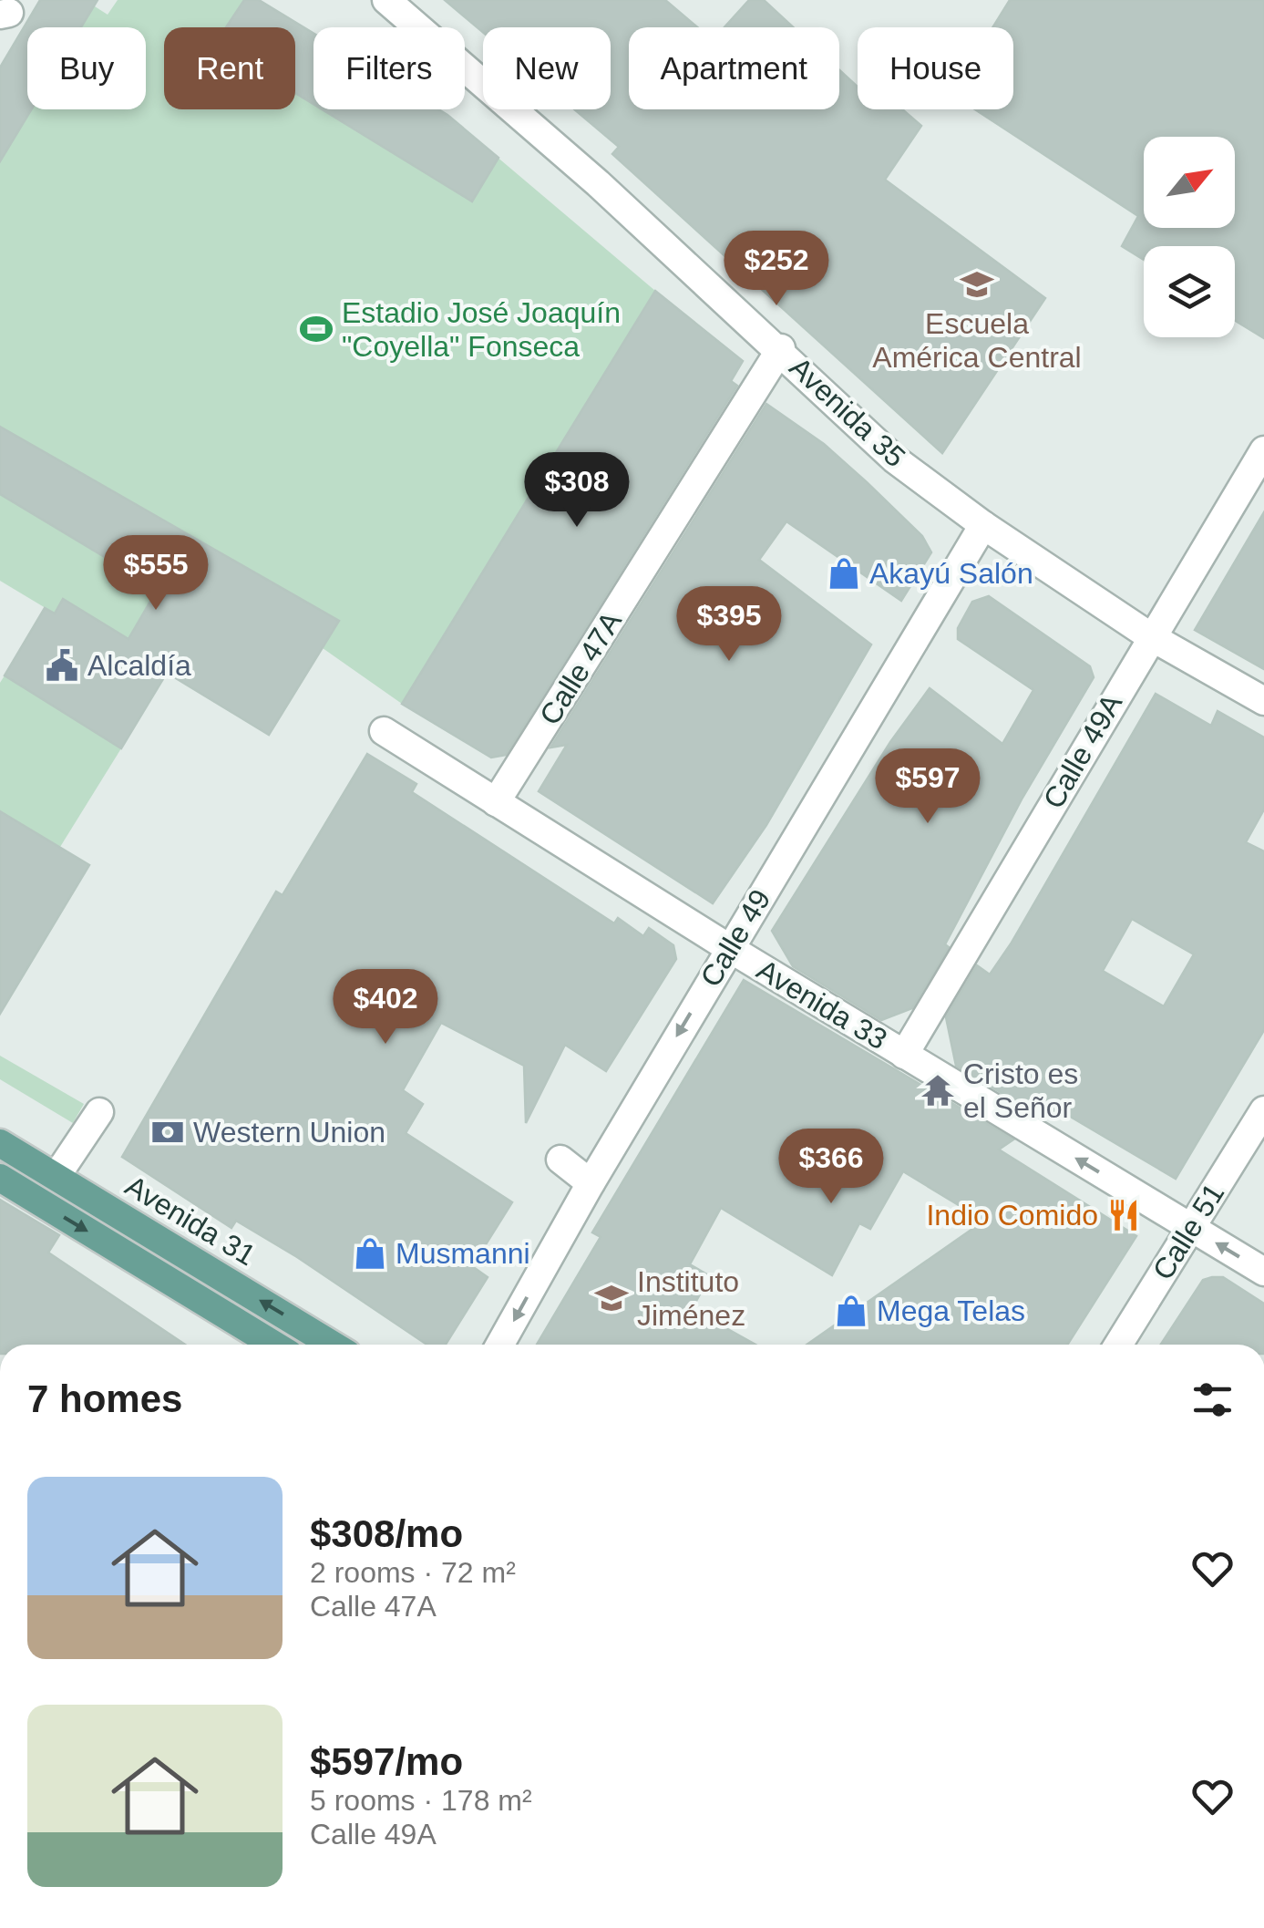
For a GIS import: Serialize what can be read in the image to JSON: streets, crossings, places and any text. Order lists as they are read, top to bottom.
{
  "streets": {
    "main road": ["Avenida 31"],
    "street": [
      "Avenida 35",
      "Calle 47A",
      "Calle 49A",
      "Calle 49",
      "Avenida 33",
      "Calle 51"
    ]
  },
  "crossings": [
    ["Avenida 35", "Calle 47A"],
    ["Avenida 35", "Calle 49A"],
    ["Avenida 35", "Calle 49"],
    ["Calle 47A", "Avenida 33"],
    ["Calle 49A", "Avenida 33"],
    ["Calle 49", "Avenida 33"],
    ["Avenida 33", "Calle 51"]
  ],
  "one_way": ["Calle 49", "Avenida 33"],
  "places": {
    "school or university": ["Escuela América Central", "Instituto Jiménez"],
    "sports": ["Estadio José Joaquín \"Coyella\" Fonseca"],
    "shop": ["Akayú Salón", "Musmanni", "Mega Telas"],
    "public building": ["Alcaldía"],
    "temple": ["Cristo es el Señor"],
    "bank": ["Western Union"],
    "restaurant": ["Indio Comido"]
  },
  "north": "top right",
  "page": {
    "chip": [
      "Buy",
      "Rent",
      "Filters",
      "New",
      "Apartment",
      "House"
    ],
    "price": [
      "$252",
      "$308",
      "$555",
      "$395",
      "$597",
      "$402",
      "$366"
    ],
    "heading": "7 homes",
    "list": [
      {
        "name": "$308/mo",
        "note": "2 rooms · 72 m² · Calle 47A"
      },
      {
        "name": "$597/mo",
        "note": "5 rooms · 178 m² · Calle 49A"
      }
    ]
  }
}
